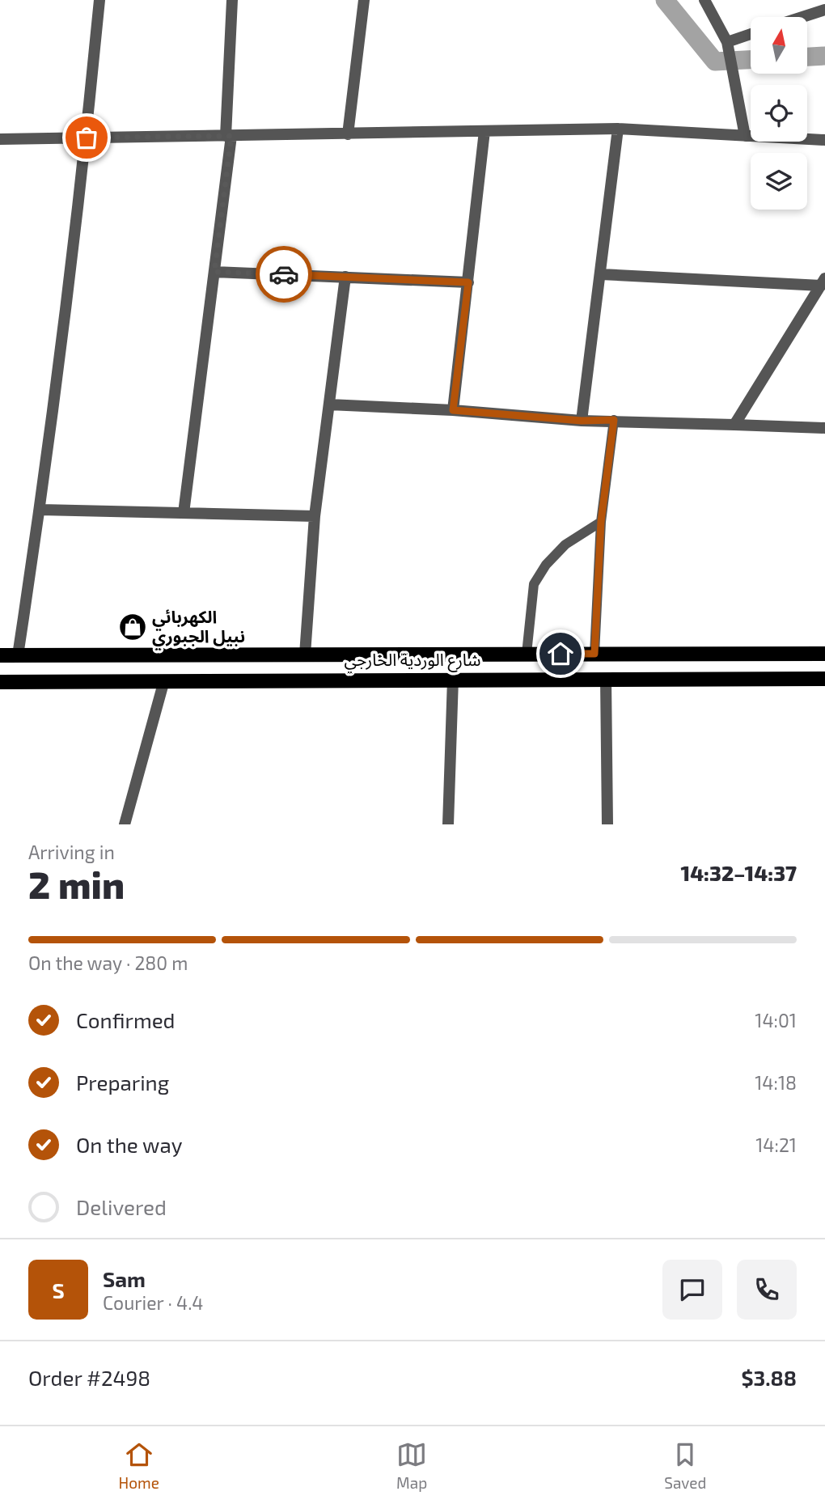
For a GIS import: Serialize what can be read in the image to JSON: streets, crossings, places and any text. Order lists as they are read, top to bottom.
{
  "streets": {
    "main road": ["شارع الوردية الخارجي"]
  },
  "places": {
    "shop": ["الكهربائي نبيل الجبوري"]
  },
  "north": "top",
  "page": {
    "heading": ["2 min", "Arriving in", "14:32–14:37"],
    "panel": [
      "Sam",
      "Courier · 4.4",
      "Order #2498",
      "$3.88"
    ],
    "bar": "On the way · 280 m",
    "list": [
      ["Confirmed", "14:01"],
      ["Preparing", "14:18"],
      ["On the way", "14:21"],
      "Delivered"
    ],
    "round": "S",
    "tabs": ["Home", "Map", "Saved"]
  }
}
